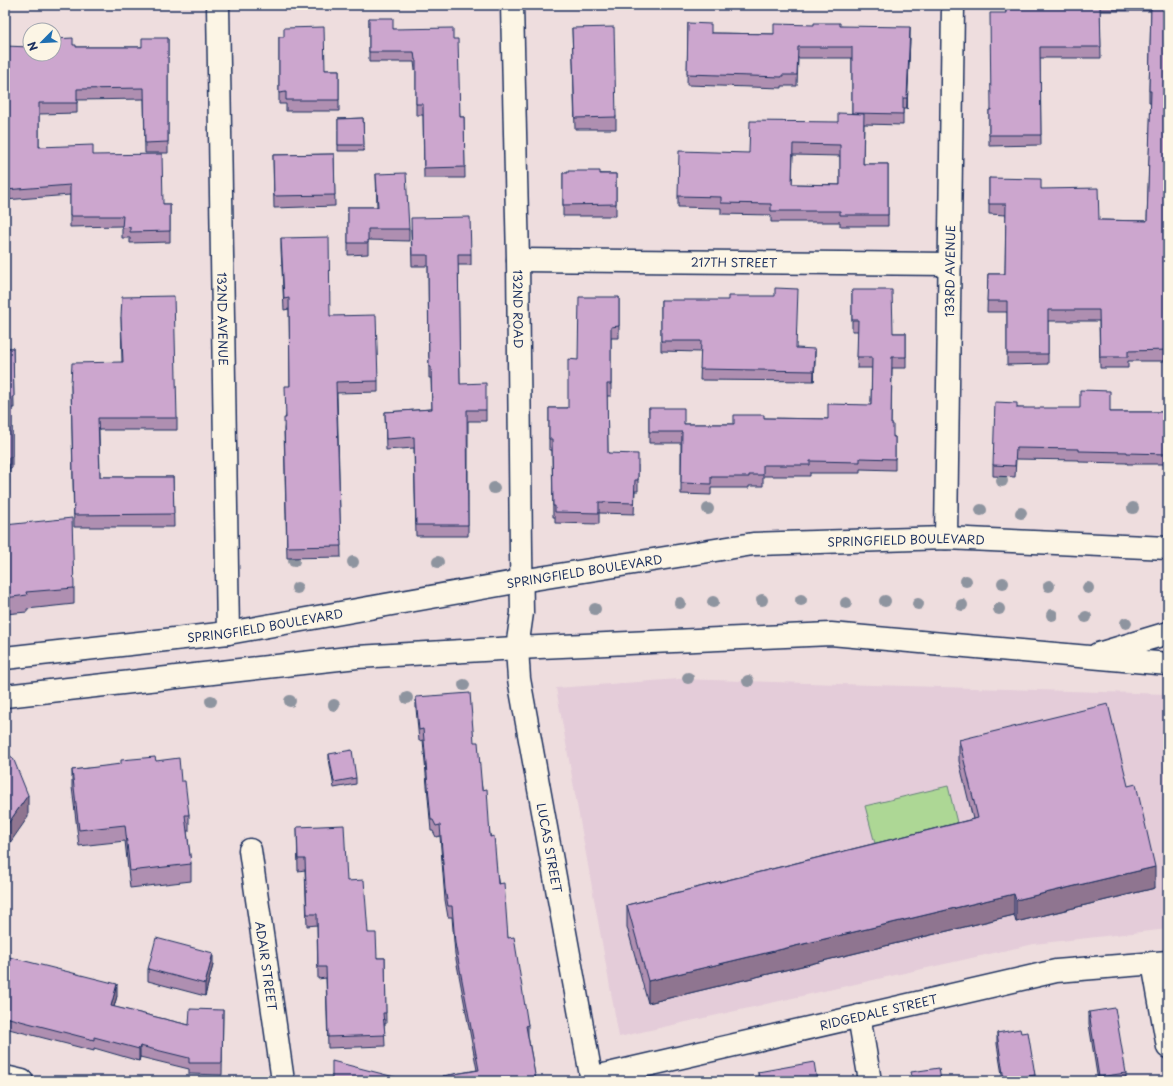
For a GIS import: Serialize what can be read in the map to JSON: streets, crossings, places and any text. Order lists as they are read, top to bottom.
{
  "streets": {
    "street": [
      "217TH STREET",
      "133RD AVENUE",
      "132ND ROAD",
      "132ND AVENUE",
      "SPRINGFIELD BOULEVARD",
      "LUCAS STREET",
      "ADAIR STREET",
      "RIDGEDALE STREET"
    ]
  },
  "crossings": [
    ["217TH STREET", "133RD AVENUE"],
    ["217TH STREET", "132ND ROAD"],
    ["133RD AVENUE", "SPRINGFIELD BOULEVARD"],
    ["132ND ROAD", "SPRINGFIELD BOULEVARD"],
    ["132ND ROAD", "LUCAS STREET"],
    ["132ND AVENUE", "SPRINGFIELD BOULEVARD"],
    ["LUCAS STREET", "RIDGEDALE STREET"]
  ],
  "north": "bottom left"
}
